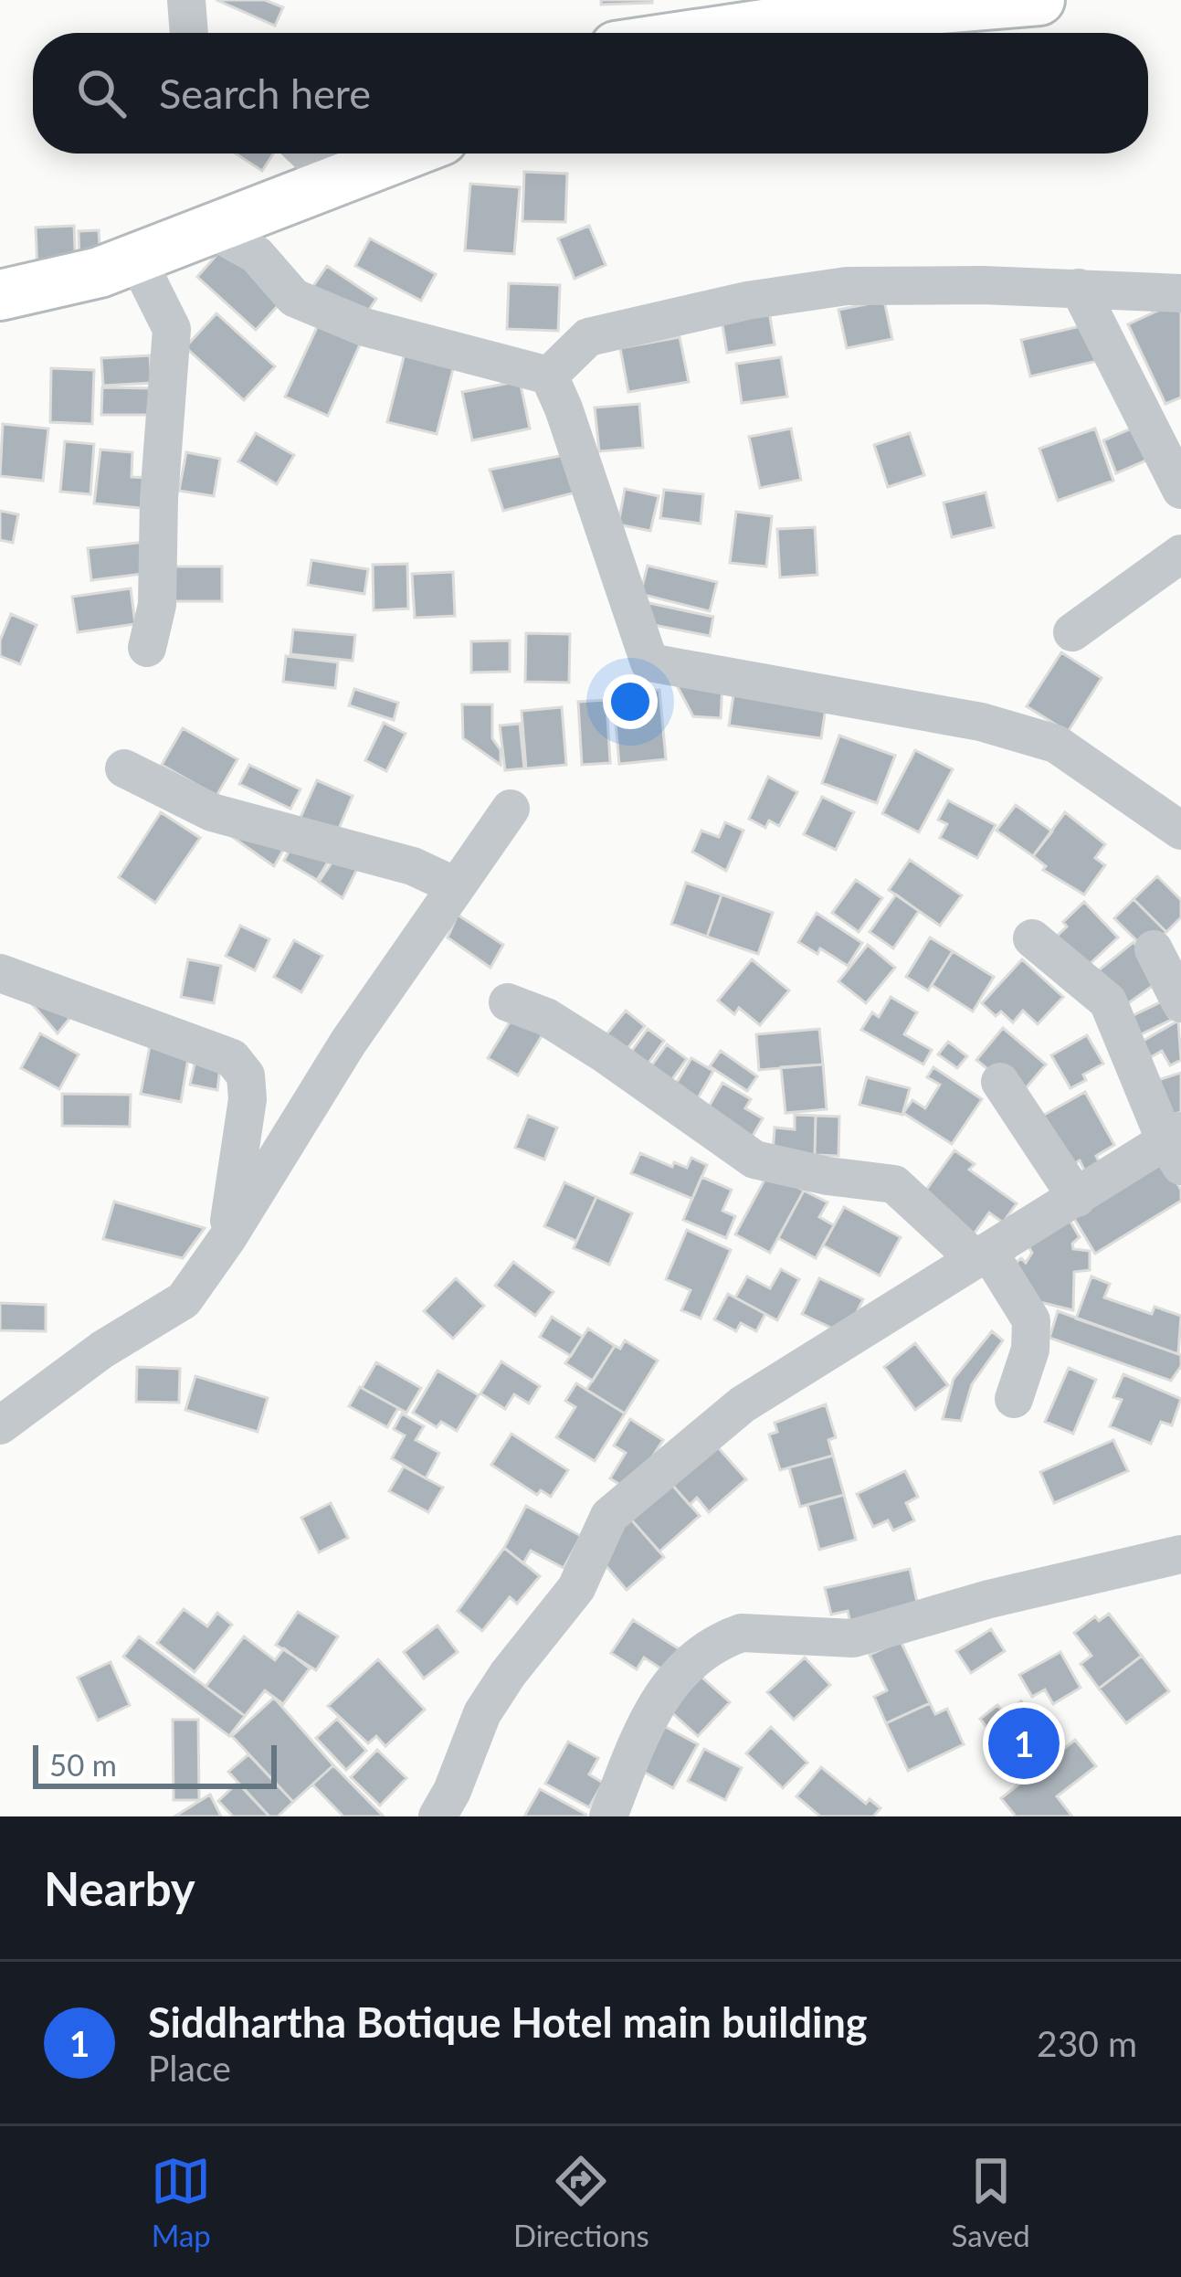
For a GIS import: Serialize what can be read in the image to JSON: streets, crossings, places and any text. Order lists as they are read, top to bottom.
{
  "scale_bar": "50 m",
  "page": {
    "search": "Search here",
    "pins": "1",
    "scale": "50 m",
    "heading": "Nearby",
    "list": [
      {
        "mark": "1",
        "name": "Siddhartha Botique Hotel main building",
        "note": "Place",
        "value": "230 m"
      }
    ],
    "nav": ["Map", "Directions", "Saved"]
  }
}
